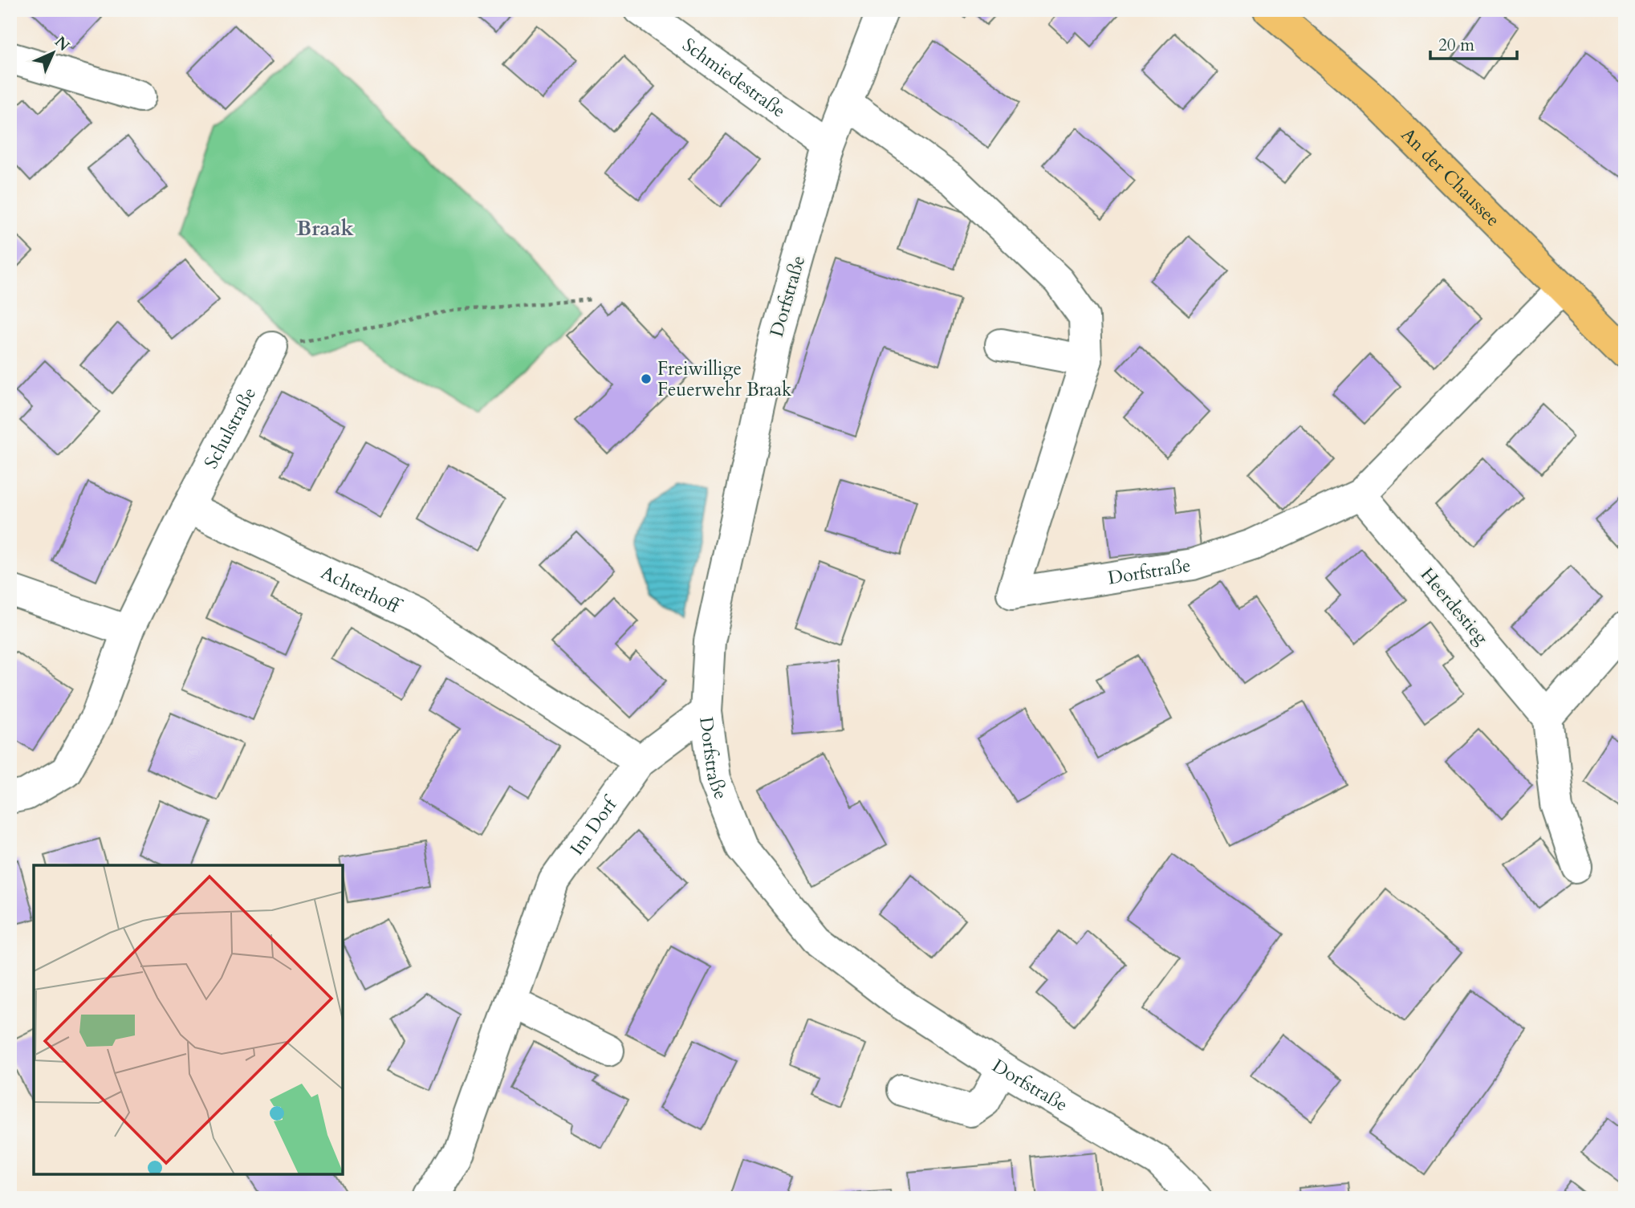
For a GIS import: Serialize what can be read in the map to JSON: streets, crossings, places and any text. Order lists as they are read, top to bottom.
{
  "streets": {
    "main road": ["An der Chaussee"],
    "street": [
      "Schmiedestraße",
      "Dorfstraße",
      "Schulstraße",
      "Achterhoff",
      "Heerdestieg",
      "Im Dorf"
    ]
  },
  "crossings": [
    ["Schmiedestraße", "Dorfstraße"],
    ["Dorfstraße", "Heerdestieg"],
    ["Dorfstraße", "Im Dorf"],
    ["Schulstraße", "Achterhoff"],
    ["Achterhoff", "Im Dorf"]
  ],
  "districts": ["Braak"],
  "places": ["Freiwillige Feuerwehr Braak"],
  "scale_bar": "20 m",
  "north": "top right"
}
